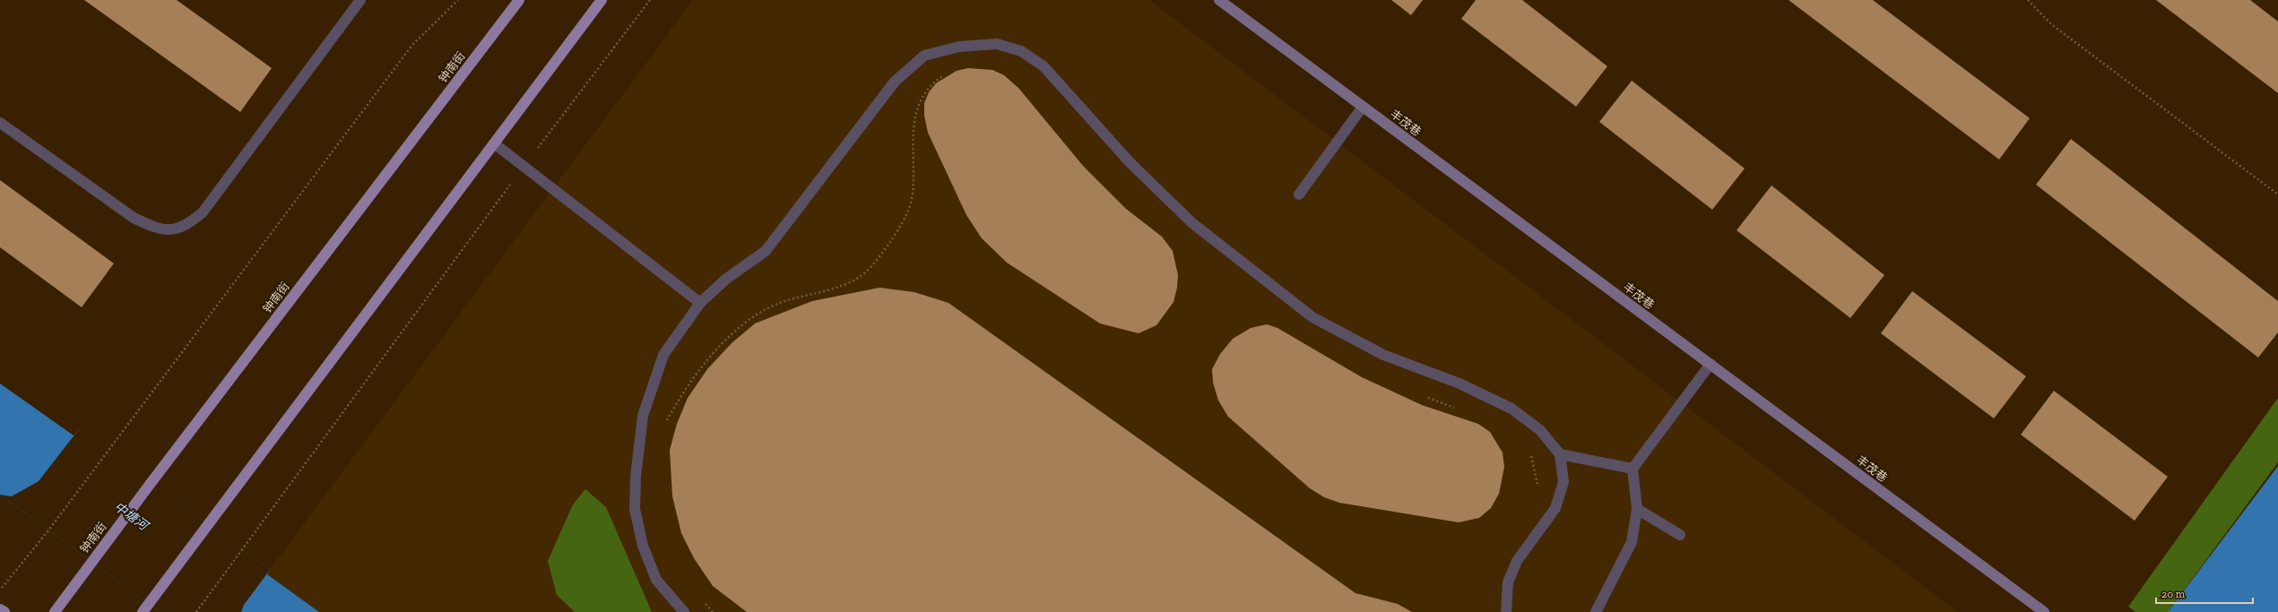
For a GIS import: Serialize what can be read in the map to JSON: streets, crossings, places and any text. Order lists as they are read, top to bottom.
{
  "streets": {
    "main road": ["钟南街"],
    "street": ["丰茂巷"]
  },
  "water": ["中塘河"],
  "scale_bar": "20 m"
}
